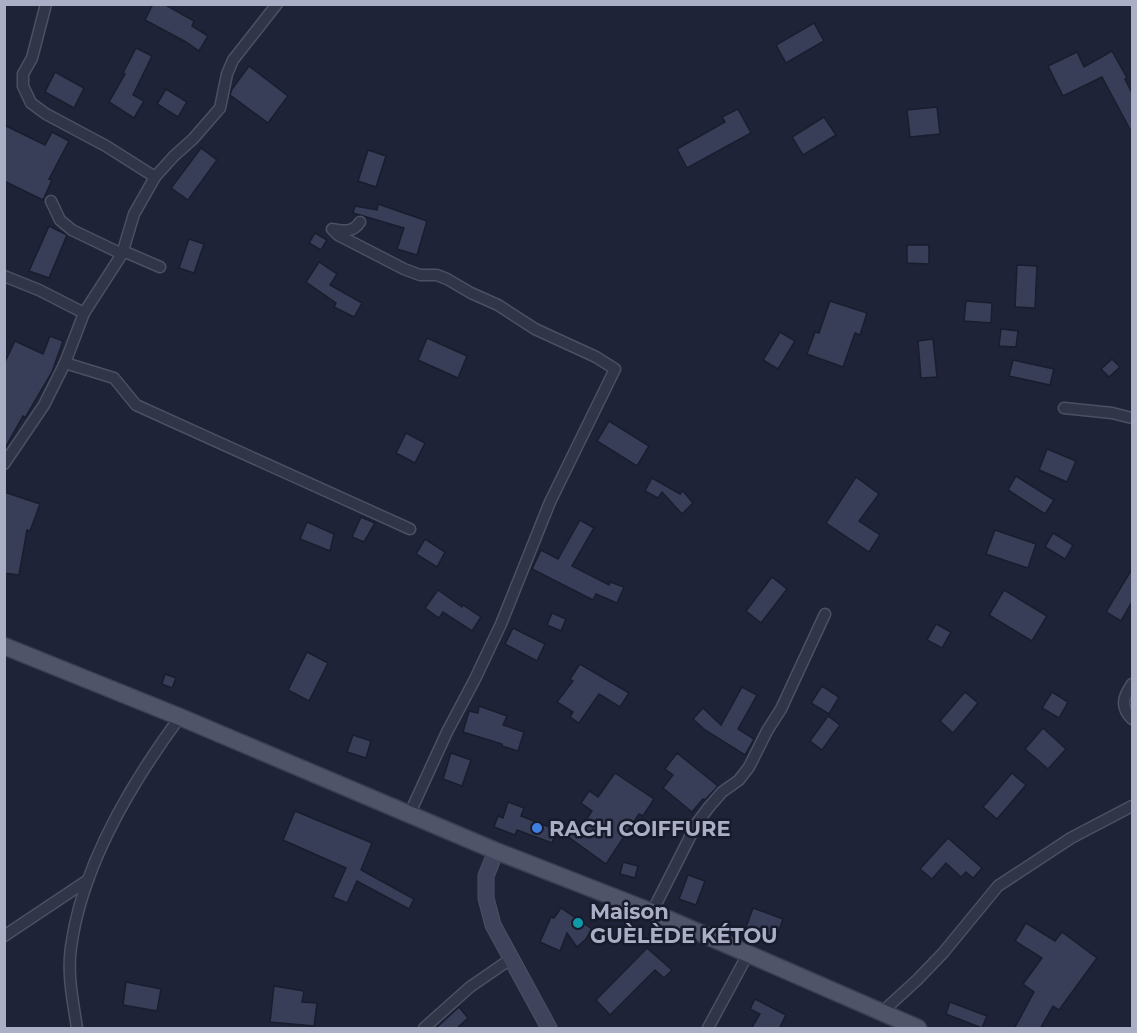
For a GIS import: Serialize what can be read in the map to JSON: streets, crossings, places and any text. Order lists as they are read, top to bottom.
{
  "places": ["RACH COIFFURE", "Maison GUÈLÈDE KÉTOU"]
}
